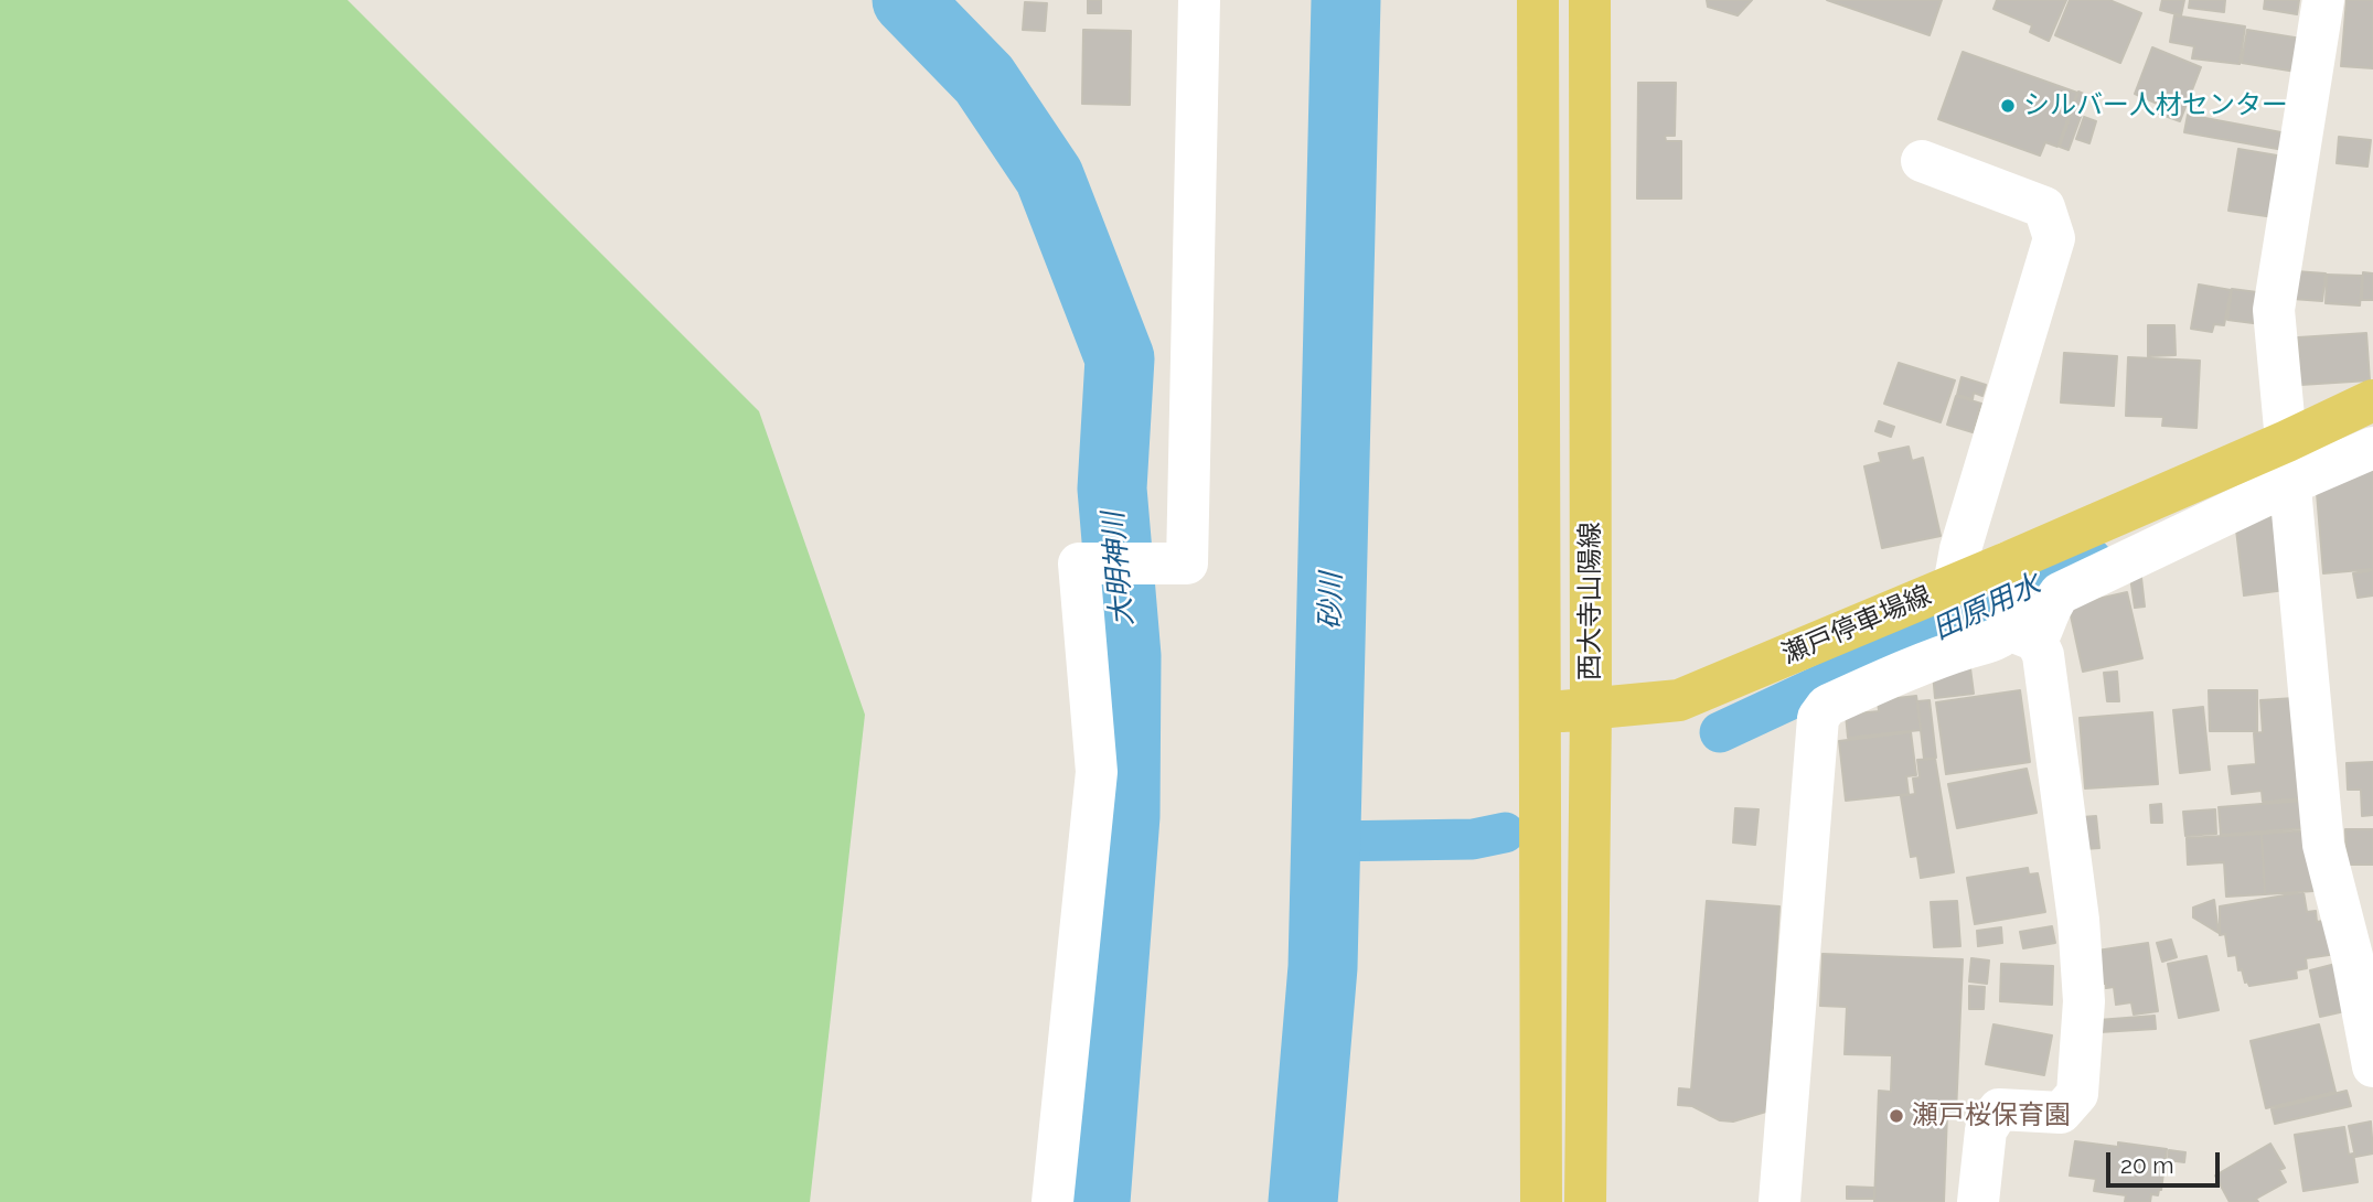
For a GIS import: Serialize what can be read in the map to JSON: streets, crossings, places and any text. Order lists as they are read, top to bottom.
{
  "streets": {
    "main road": ["西大寺山陽線", "瀬戸停車場線"]
  },
  "crossings": [
    ["西大寺山陽線", "瀬戸停車場線"]
  ],
  "water": ["大明神川", "砂川", "田原用水"],
  "places": ["シルバー人材センター", "瀬戸桜保育園"],
  "scale_bar": "20 m"
}
